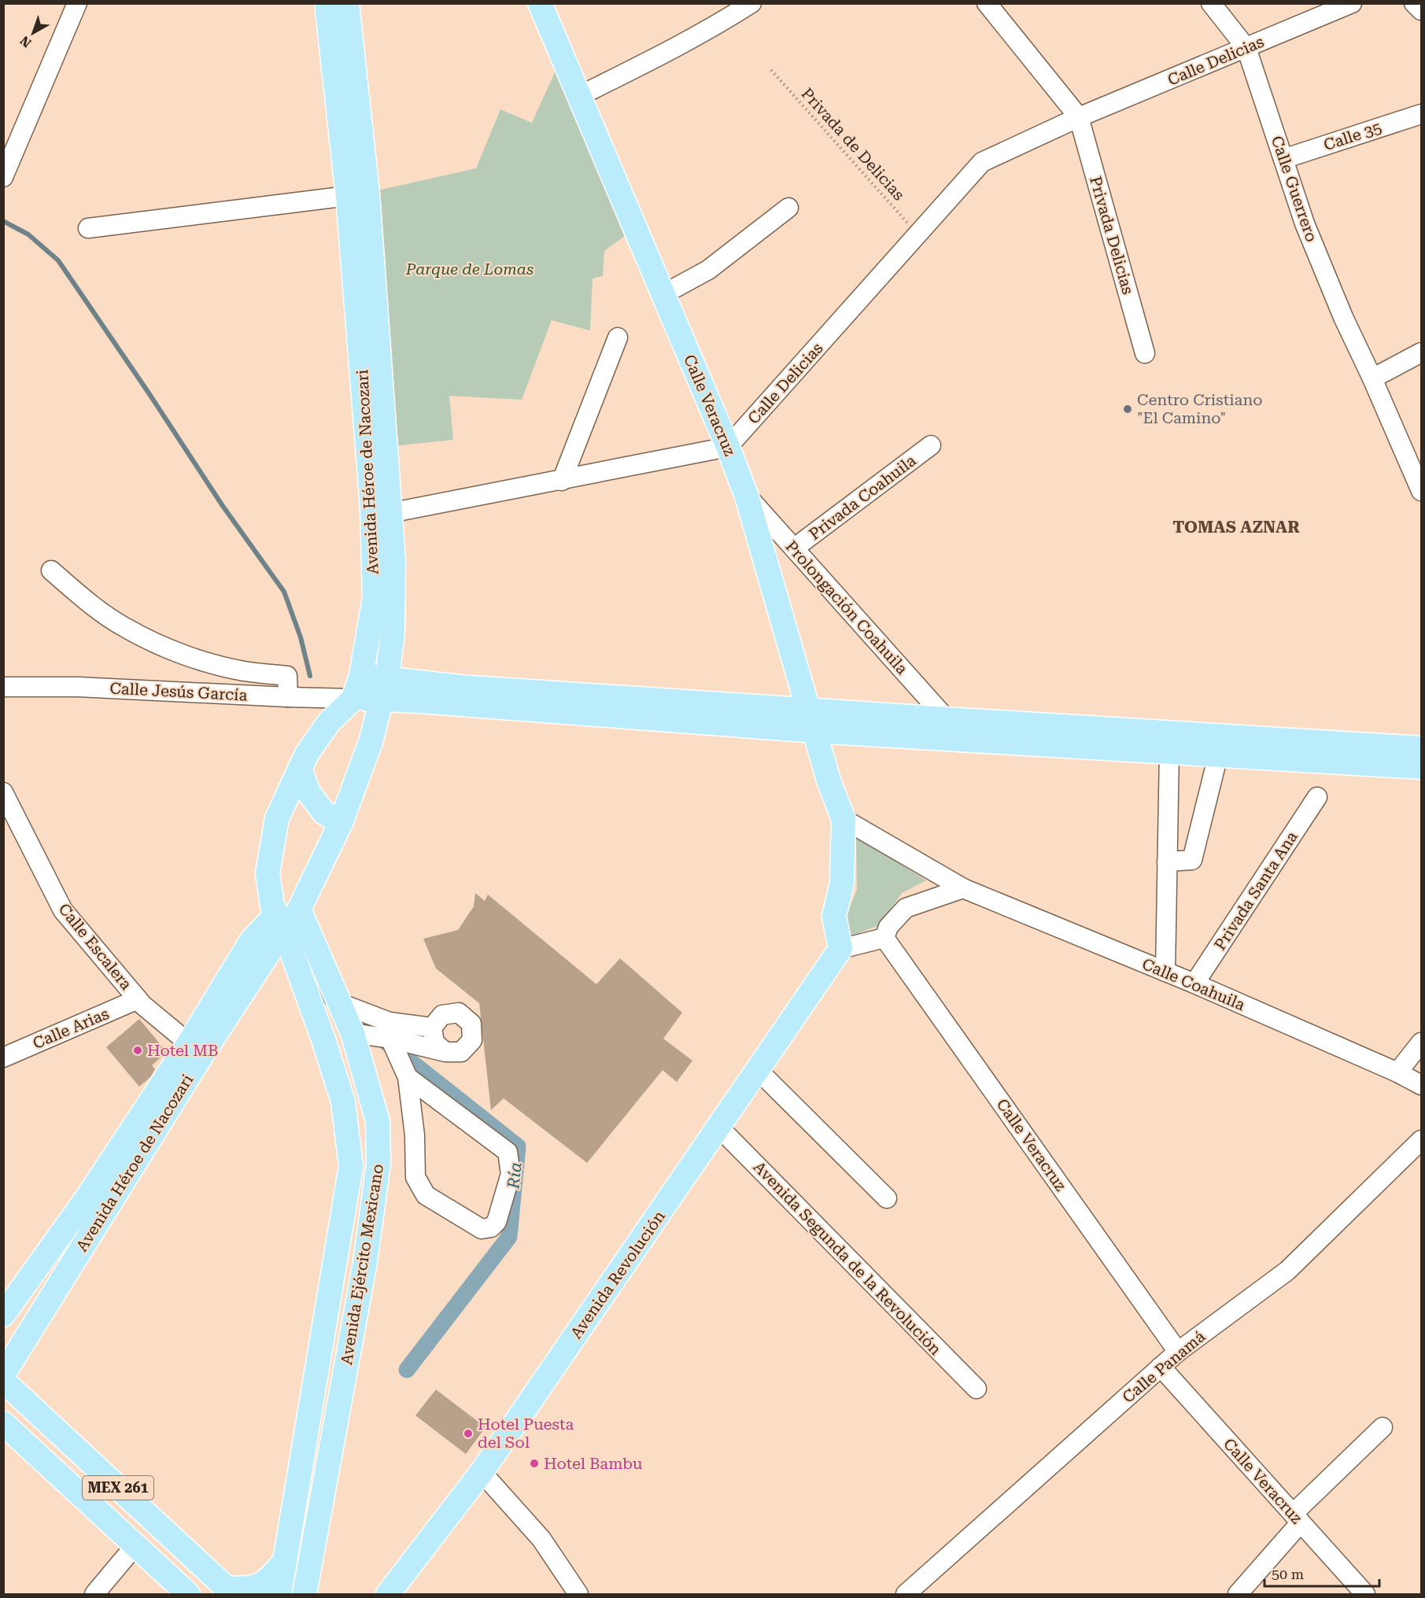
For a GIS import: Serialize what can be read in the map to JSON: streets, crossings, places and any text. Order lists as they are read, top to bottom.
{
  "streets": {
    "main road": [
      "Calle Veracruz",
      "Avenida Héroe de Nacozari",
      "Avenida Ejército Mexicano",
      "Avenida Revolución",
      "MEX 261"
    ],
    "street": [
      "Calle Delicias",
      "Calle 35",
      "Calle Guerrero",
      "Privada Delicias",
      "Privada Coahuila",
      "Prolongación Coahuila",
      "Calle Jesús García",
      "Privada Santa Ana",
      "Calle Escalera",
      "Calle Coahuila",
      "Calle Arias",
      "Avenida Segunda de la Revolución",
      "Calle Panamá"
    ],
    "path": ["Privada de Delicias"]
  },
  "crossings": [
    ["Calle Delicias", "Privada de Delicias"],
    ["Calle Delicias", "Calle Guerrero"],
    ["Calle Delicias", "Privada Delicias"],
    ["Calle Delicias", "Calle Veracruz"],
    ["Calle 35", "Calle Guerrero"],
    ["Calle Veracruz", "Prolongación Coahuila"],
    ["Calle Veracruz", "Calle Coahuila"],
    ["Calle Veracruz", "Calle Panamá"],
    ["Avenida Héroe de Nacozari", "Calle Jesús García"],
    ["Avenida Héroe de Nacozari", "Calle Escalera"],
    ["Avenida Héroe de Nacozari", "Avenida Ejército Mexicano"],
    ["Privada Coahuila", "Prolongación Coahuila"],
    ["Privada Santa Ana", "Calle Coahuila"],
    ["Calle Escalera", "Calle Arias"],
    ["Avenida Segunda de la Revolución", "Avenida Revolución"]
  ],
  "districts": ["TOMAS AZNAR"],
  "water": ["Ría"],
  "parks": ["Parque de Lomas"],
  "places": [
    "Centro Cristiano \"El Camino\"",
    "Hotel MB",
    "Hotel Puesta del Sol",
    "Hotel Bambu"
  ],
  "scale_bar": "50 m",
  "north": "bottom left"
}
